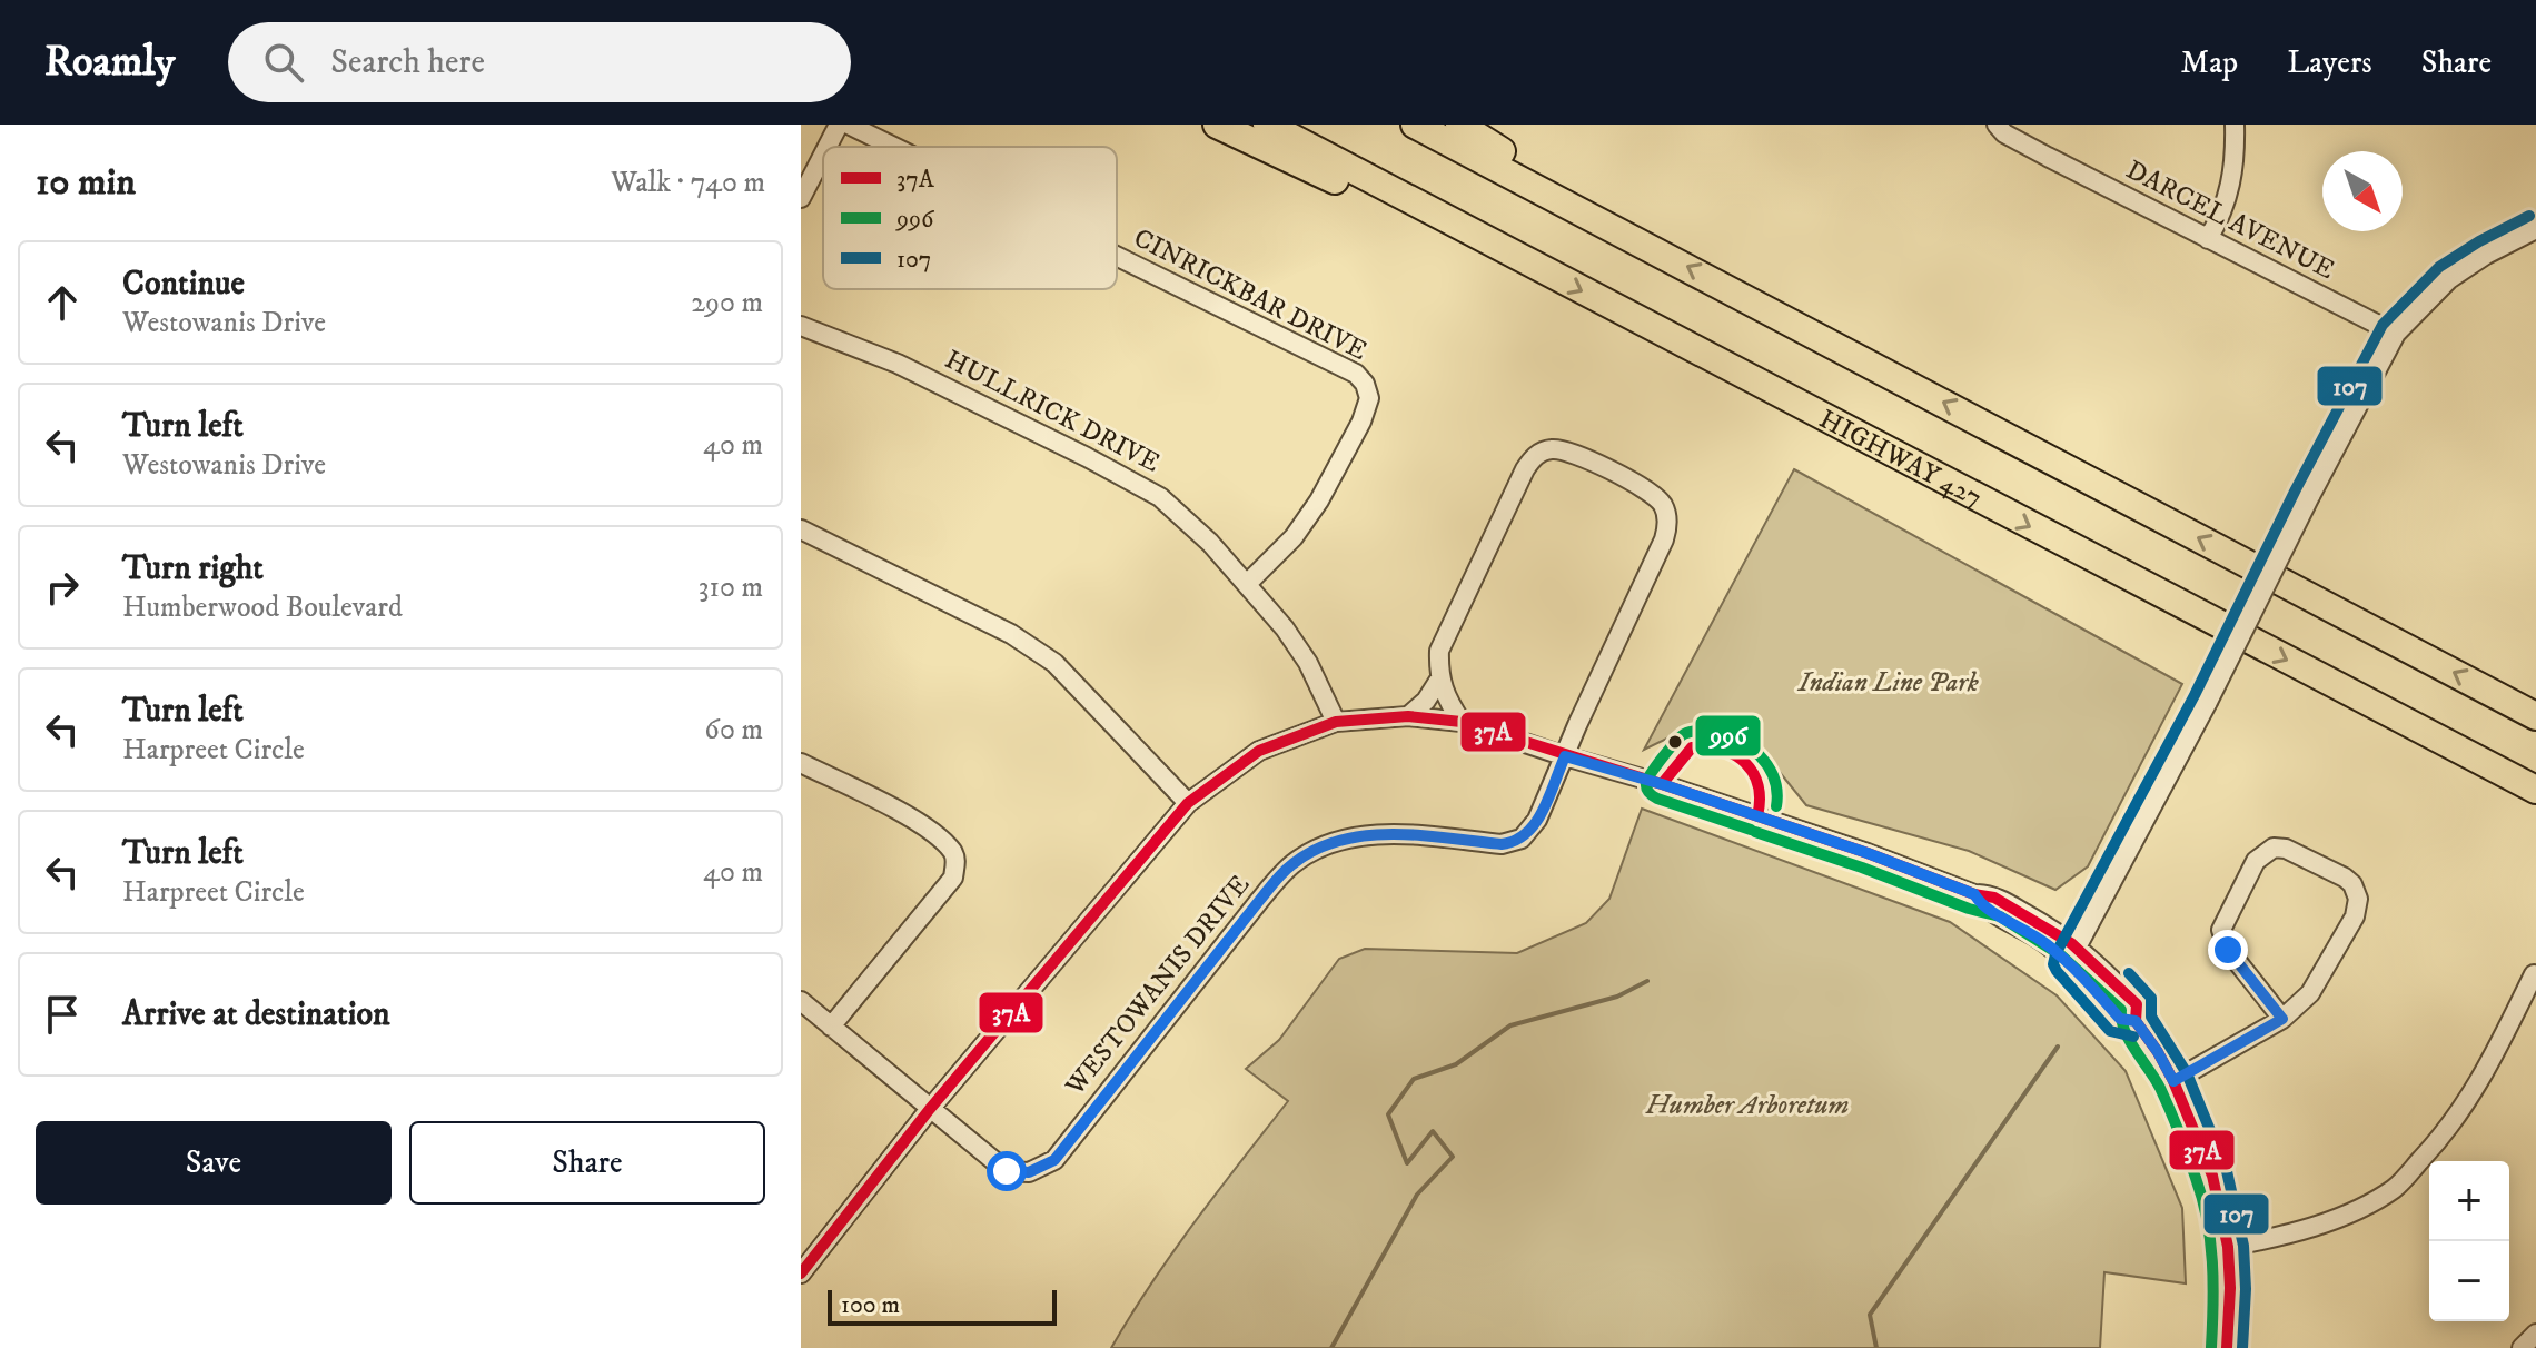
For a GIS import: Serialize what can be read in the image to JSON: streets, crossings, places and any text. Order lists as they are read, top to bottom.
{
  "streets": {
    "highway": ["HIGHWAY 427"],
    "street": [
      "DARCEL AVENUE",
      "CINRICKBAR DRIVE",
      "HULLRICK DRIVE",
      "WESTOWANIS DRIVE"
    ]
  },
  "crossings": [
    ["CINRICKBAR DRIVE", "HULLRICK DRIVE"]
  ],
  "parks": ["Indian Line Park", "Humber Arboretum"],
  "lines": ["transit line 107", "transit line 37A", "transit line 996"],
  "legend": ["37A", "996", "107"],
  "scale_bar": "100 m",
  "north": "bottom right",
  "page": {
    "header": "Roamly",
    "search": "Search here",
    "nav": ["Map", "Layers", "Share"],
    "heading": ["10 min", "Walk · 740 m"],
    "list": [
      ["Continue", "Westowanis Drive", "290 m"],
      ["Turn left", "Westowanis Drive", "40 m"],
      ["Turn right", "Humberwood Boulevard", "310 m"],
      ["Turn left", "Harpreet Circle", "60 m"],
      ["Turn left", "Harpreet Circle", "40 m"],
      "Arrive at destination"
    ],
    "buttons": ["Save", "Share"],
    "map_buttons": ["+", "−"],
    "scale": "100 m"
  }
}
